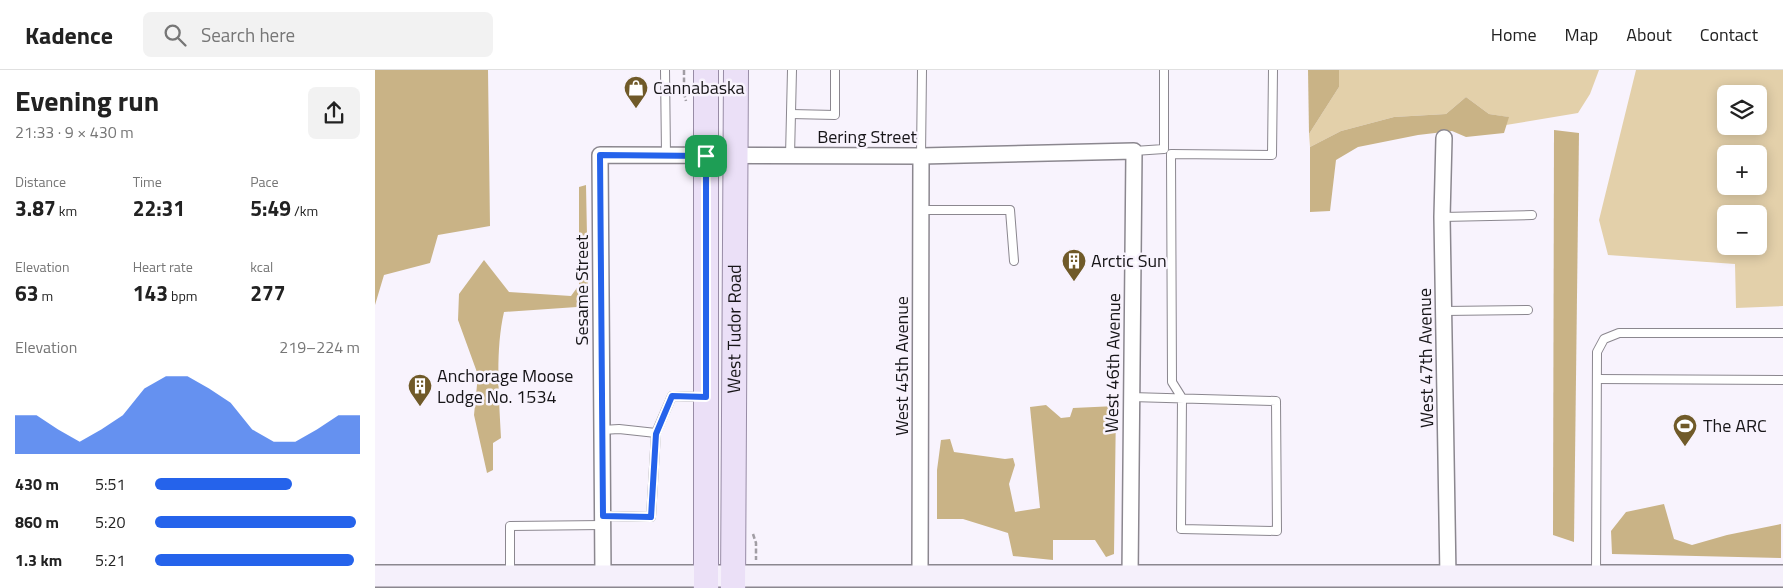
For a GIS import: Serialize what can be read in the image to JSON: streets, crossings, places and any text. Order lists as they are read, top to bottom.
{
  "streets": {
    "main road": ["West Tudor Road"],
    "street": [
      "Bering Street",
      "Sesame Street",
      "West 47th Avenue",
      "West 46th Avenue",
      "West 45th Avenue"
    ]
  },
  "crossings": [
    ["Bering Street", "Sesame Street"],
    ["Bering Street", "West Tudor Road"],
    ["Bering Street", "West 46th Avenue"],
    ["Bering Street", "West 45th Avenue"]
  ],
  "places": {
    "shop": ["Cannabaska"],
    "building": ["Arctic Sun", "Anchorage Moose Lodge No. 1534"],
    "sports": ["The ARC"]
  },
  "page": {
    "header": "Kadence",
    "search": "Search here",
    "nav": [
      "Home",
      "Map",
      "About",
      "Contact"
    ],
    "heading": ["Evening run", "21:33 · 9 × 430 m"],
    "map_buttons": ["+", "−"],
    "stats": [
      ["Distance", "3.87 km"],
      ["Time", "22:31"],
      ["Pace", "5:49 /km"],
      ["Elevation", "63 m"],
      ["Heart rate", "143 bpm"],
      ["kcal", "277"]
    ],
    "chart": ["Elevation", "219–224 m"],
    "list": [
      {
        "name": "430 m",
        "note": "5:51"
      },
      {
        "name": "860 m",
        "note": "5:20"
      },
      {
        "name": "1.3 km",
        "note": "5:21"
      }
    ]
  }
}
